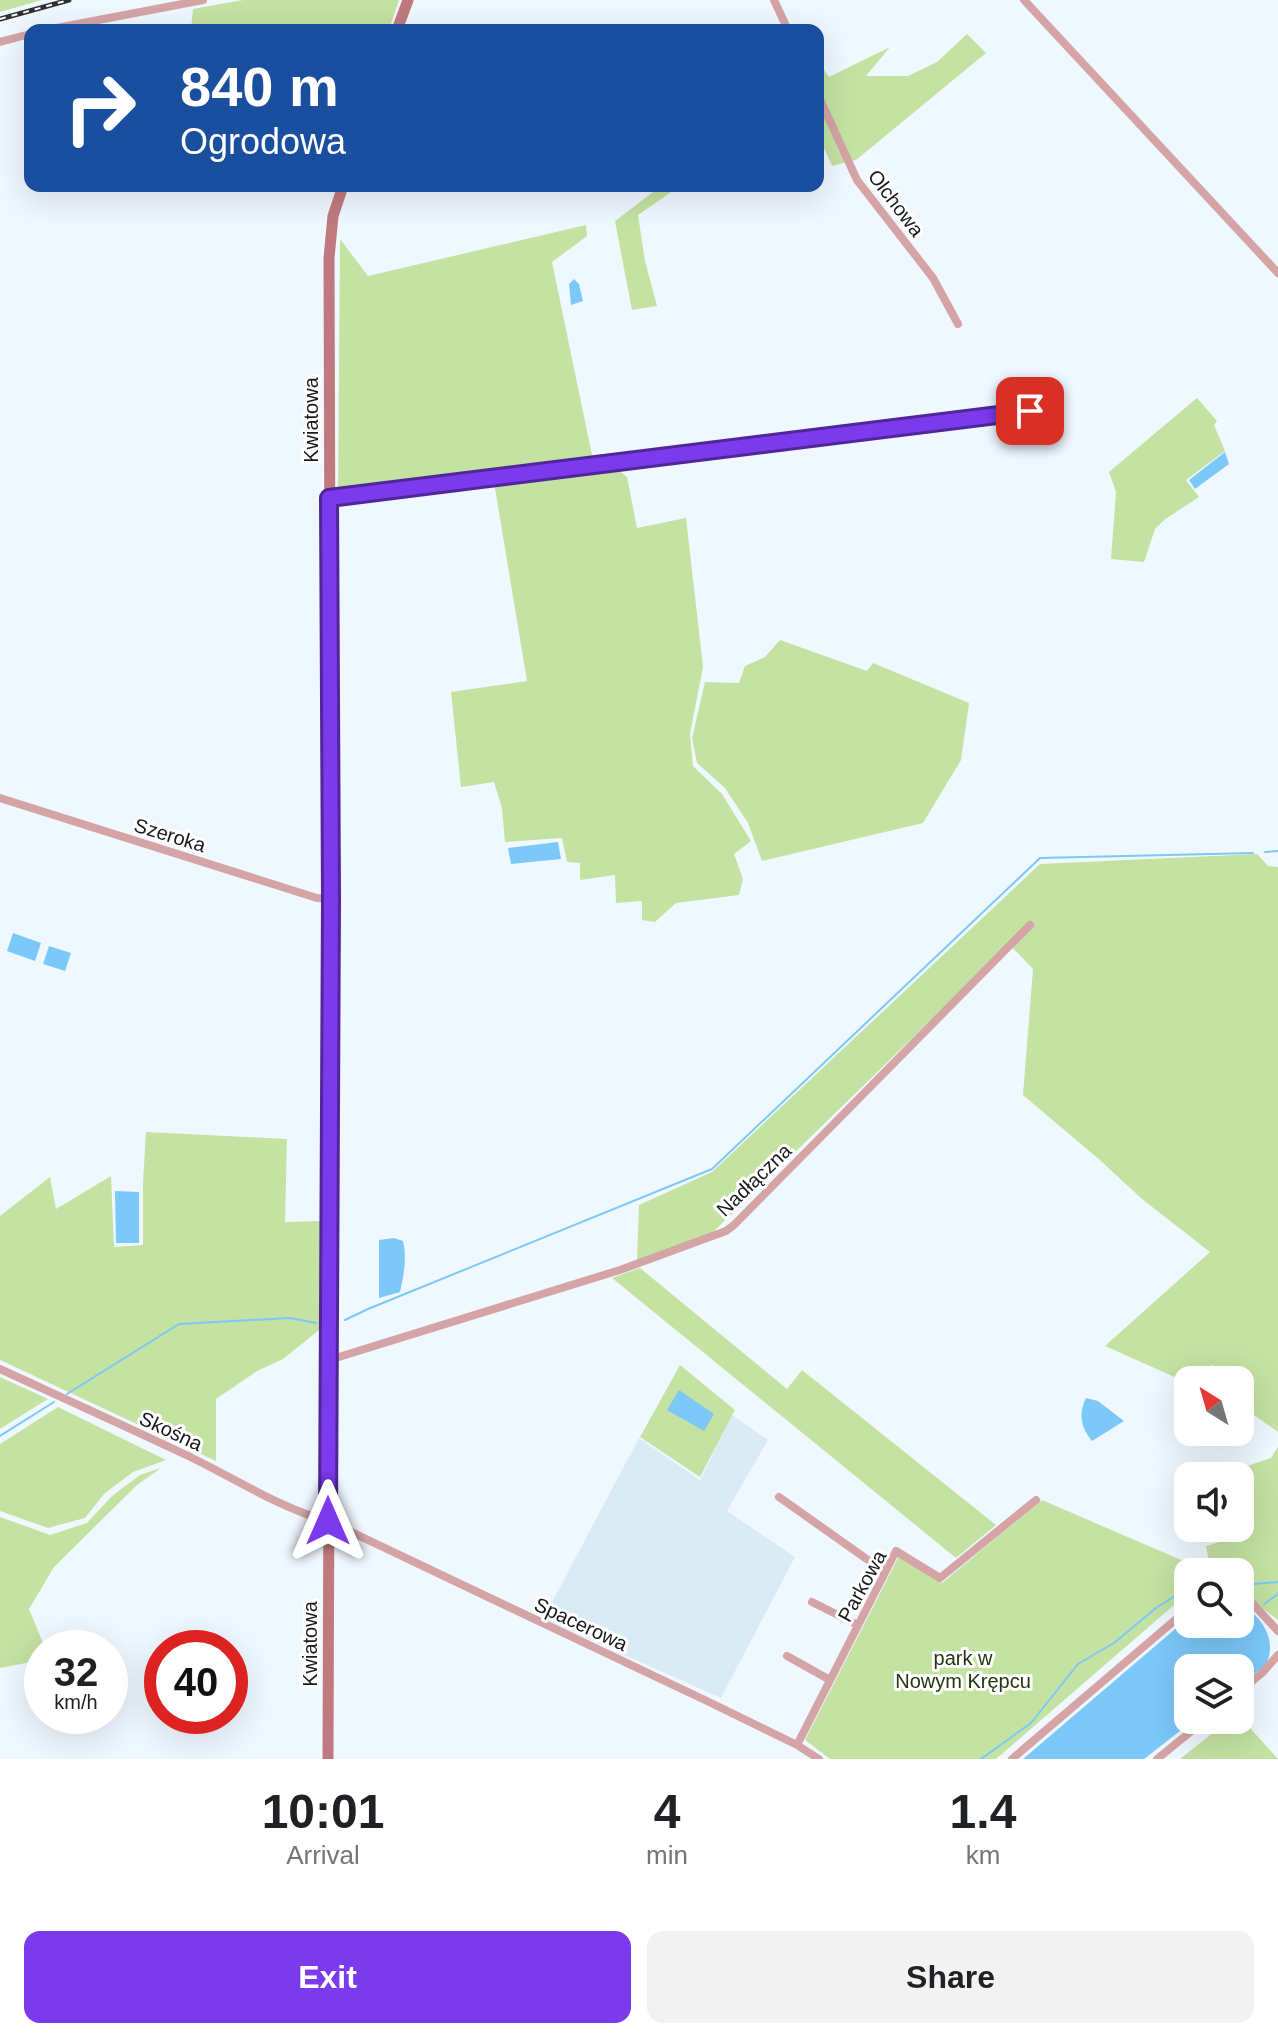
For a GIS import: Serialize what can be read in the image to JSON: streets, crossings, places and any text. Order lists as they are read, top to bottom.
{
  "streets": {
    "street": [
      "Olchowa",
      "Kwiatowa",
      "Szeroka",
      "Nadłączna",
      "Skośna",
      "Parkowa",
      "Spacerowa"
    ]
  },
  "crossings": [
    ["Kwiatowa", "Szeroka"],
    ["Kwiatowa", "Nadłączna"],
    ["Kwiatowa", "Skośna"],
    ["Kwiatowa", "Spacerowa"],
    ["Skośna", "Spacerowa"],
    ["Parkowa", "Spacerowa"]
  ],
  "parks": ["park w Nowym Krępcu"],
  "north": "top left",
  "page": {
    "turn": ["840 m", "Ogrodowa"],
    "speed": "32 km/h",
    "limit": "40",
    "eta": [
      "10:01",
      "Arrival",
      "4",
      "min",
      "1.4",
      "km"
    ],
    "buttons": ["Exit", "Share"]
  }
}
